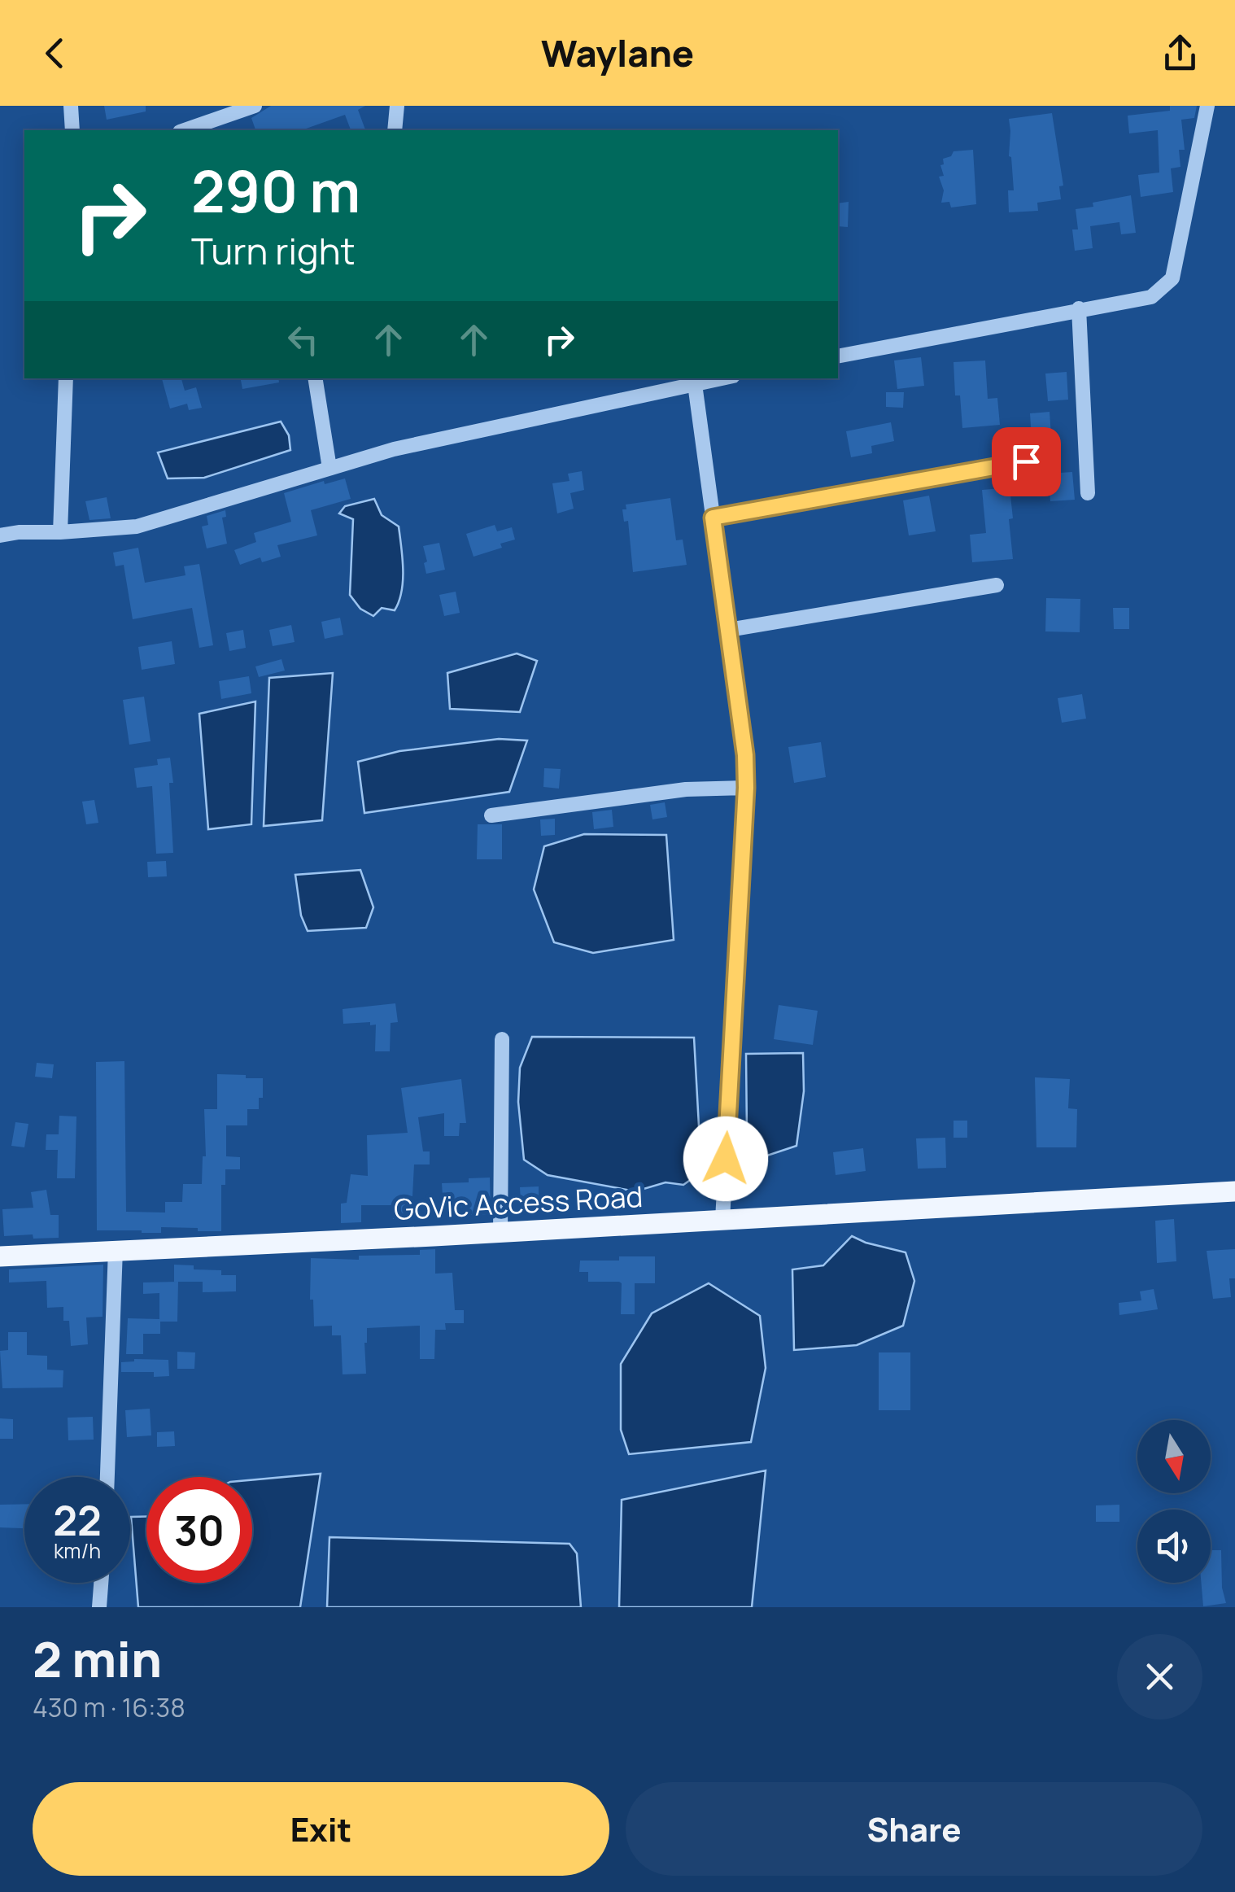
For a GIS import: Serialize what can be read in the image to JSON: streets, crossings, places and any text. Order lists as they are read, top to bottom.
{
  "streets": {
    "main road": ["GoVic Access Road"]
  },
  "north": "bottom",
  "page": {
    "header": "Waylane",
    "turn": ["290 m", "Turn right"],
    "speed": "22 km/h",
    "limit": "30",
    "heading": ["2 min", "430 m · 16:38"],
    "buttons": ["Exit", "Share"]
  }
}
